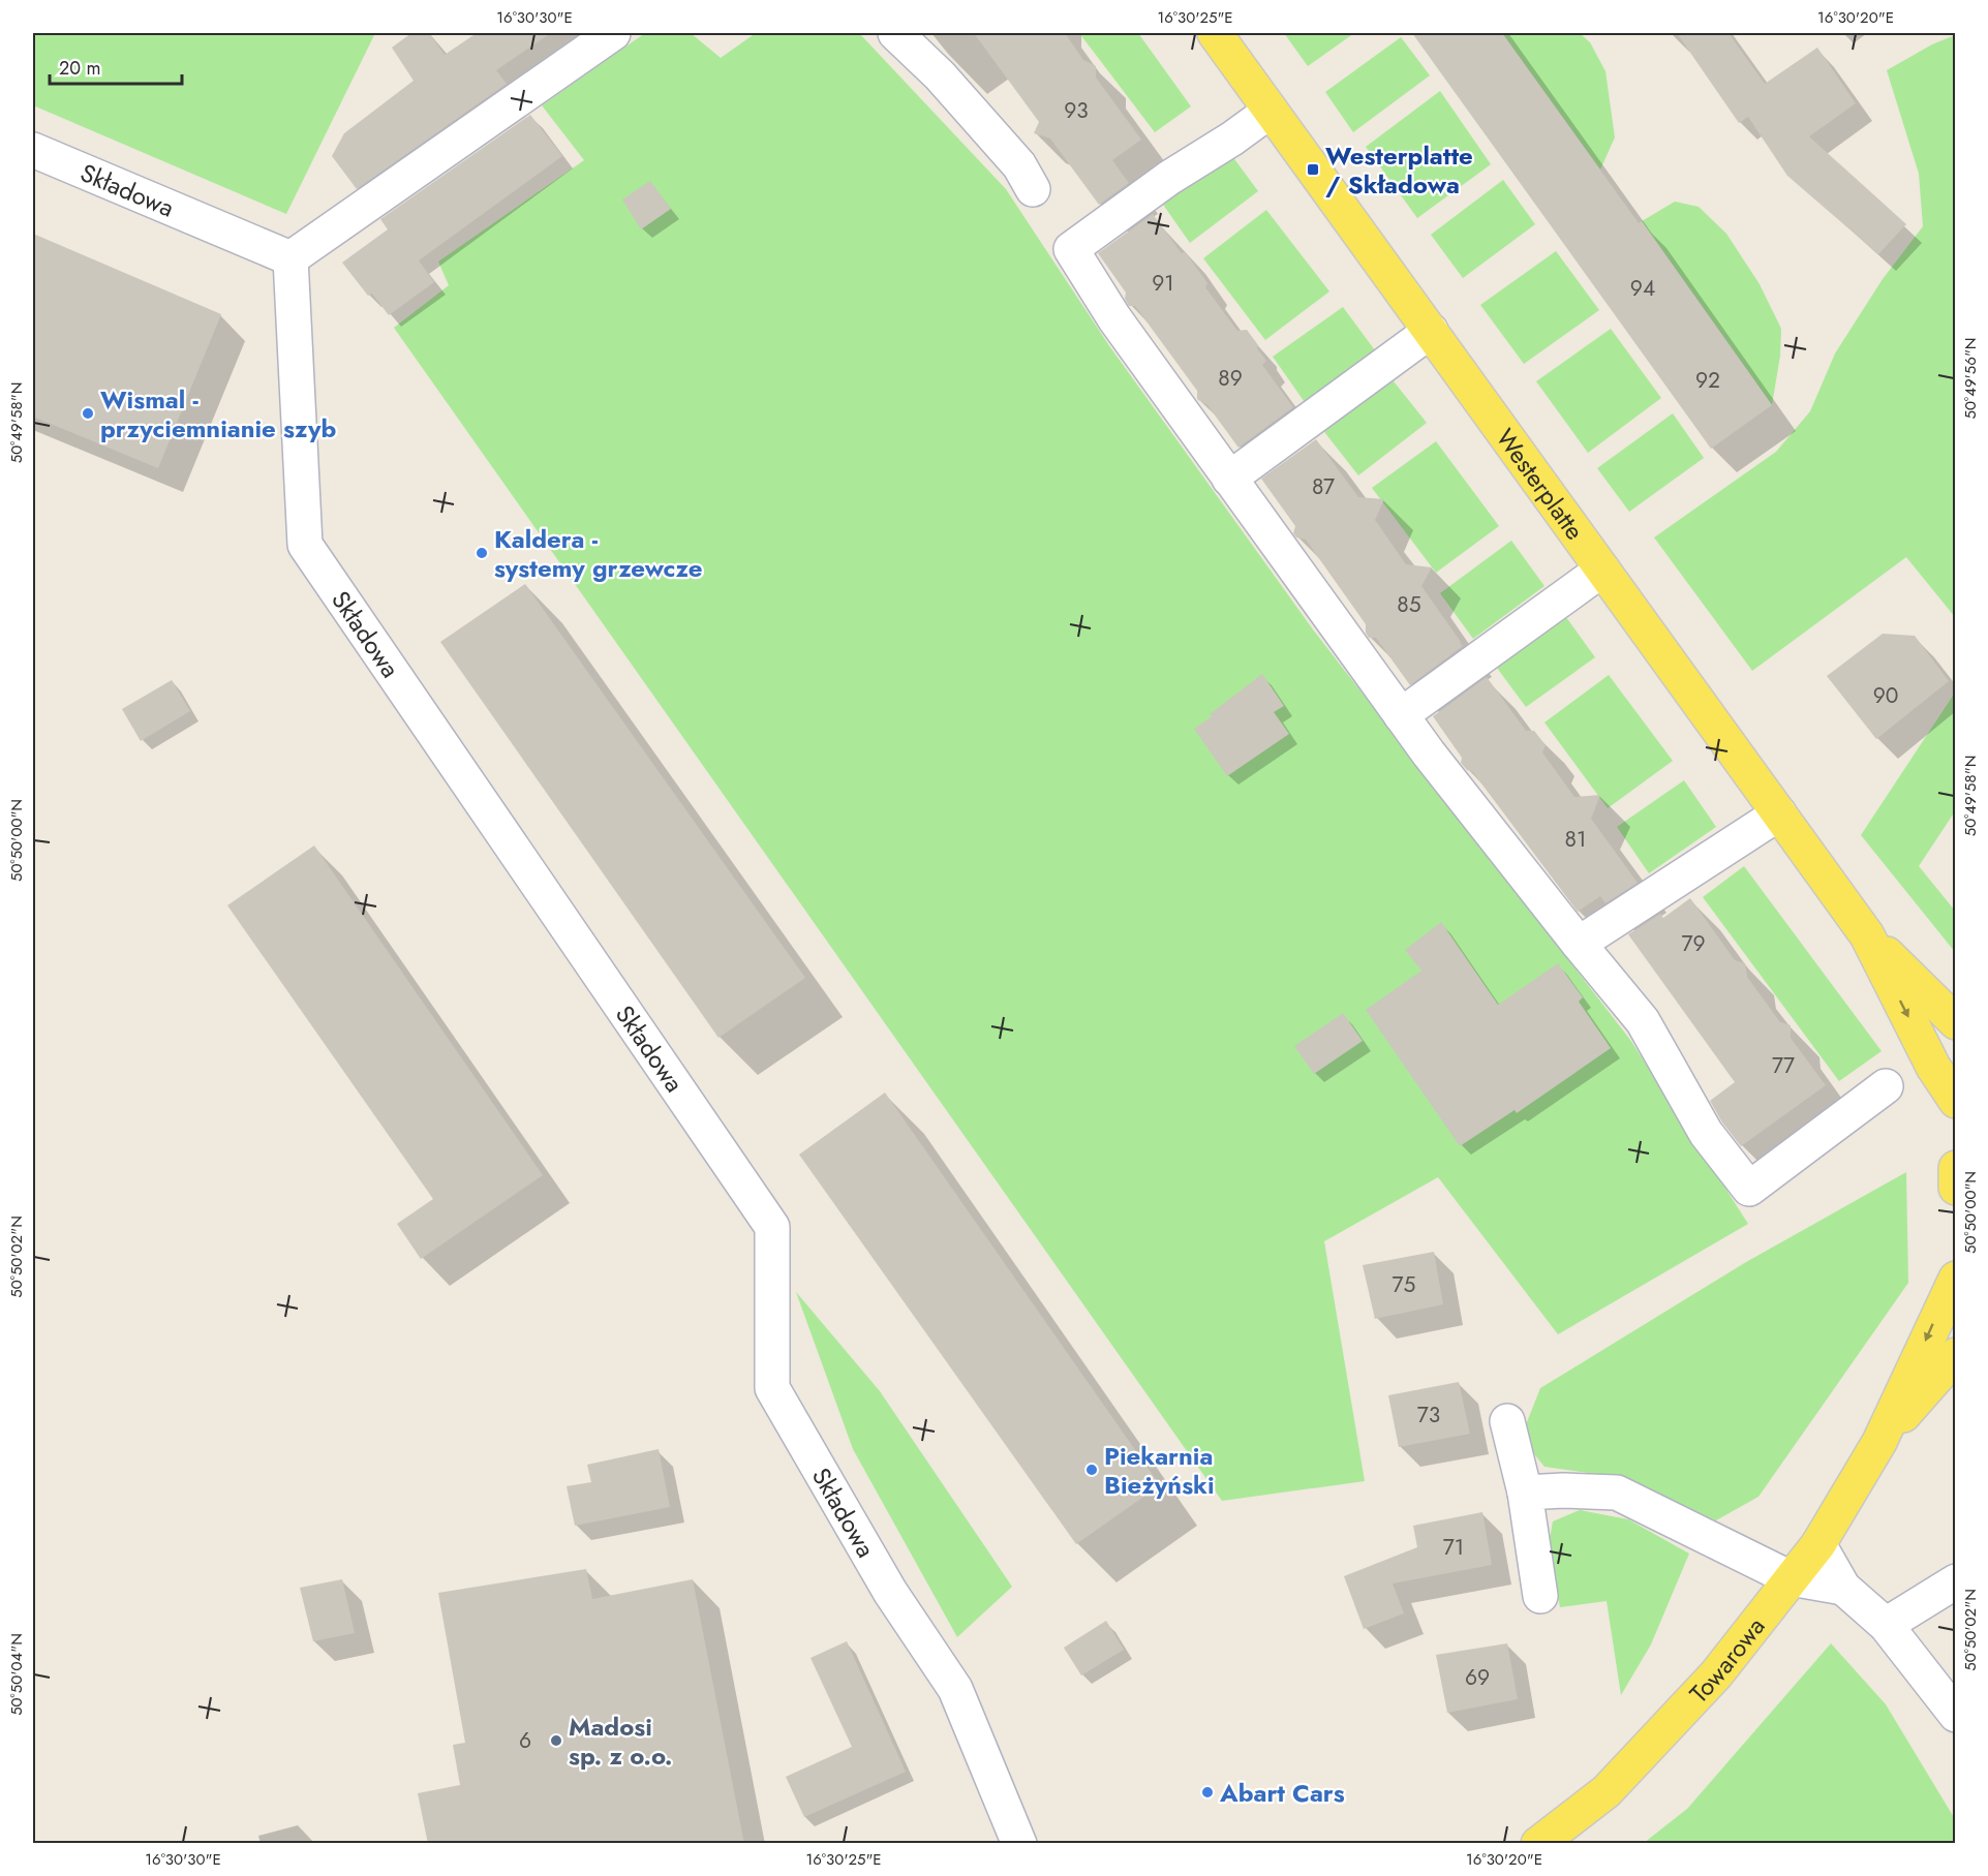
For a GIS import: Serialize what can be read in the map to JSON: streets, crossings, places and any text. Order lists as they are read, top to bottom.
{
  "streets": {
    "main road": ["Westerplatte", "Towarowa"],
    "street": ["Składowa"]
  },
  "places": {
    "transit": ["Westerplatte / Składowa"],
    "other": [
      "Wismal - przyciemnianie szyb",
      "Kaldera - systemy grzewcze",
      "Piekarnia Bieżyński",
      "Madosi sp. z o.o.",
      "Abart Cars"
    ]
  },
  "house_numbers": [
    "93",
    "91",
    "94",
    "89",
    "92",
    "87",
    "85",
    "90",
    "81",
    "79",
    "77",
    "75",
    "73",
    "71",
    "69",
    "6"
  ],
  "scale_bar": "20 m",
  "coordinates": [
    "16°30'30\"E",
    "16°30'25\"E",
    "16°30'20\"E",
    "50°49'56\"N",
    "50°49'58\"N",
    "50°50'00\"N",
    "50°50'02\"N",
    "50°50'04\"N"
  ]
}
